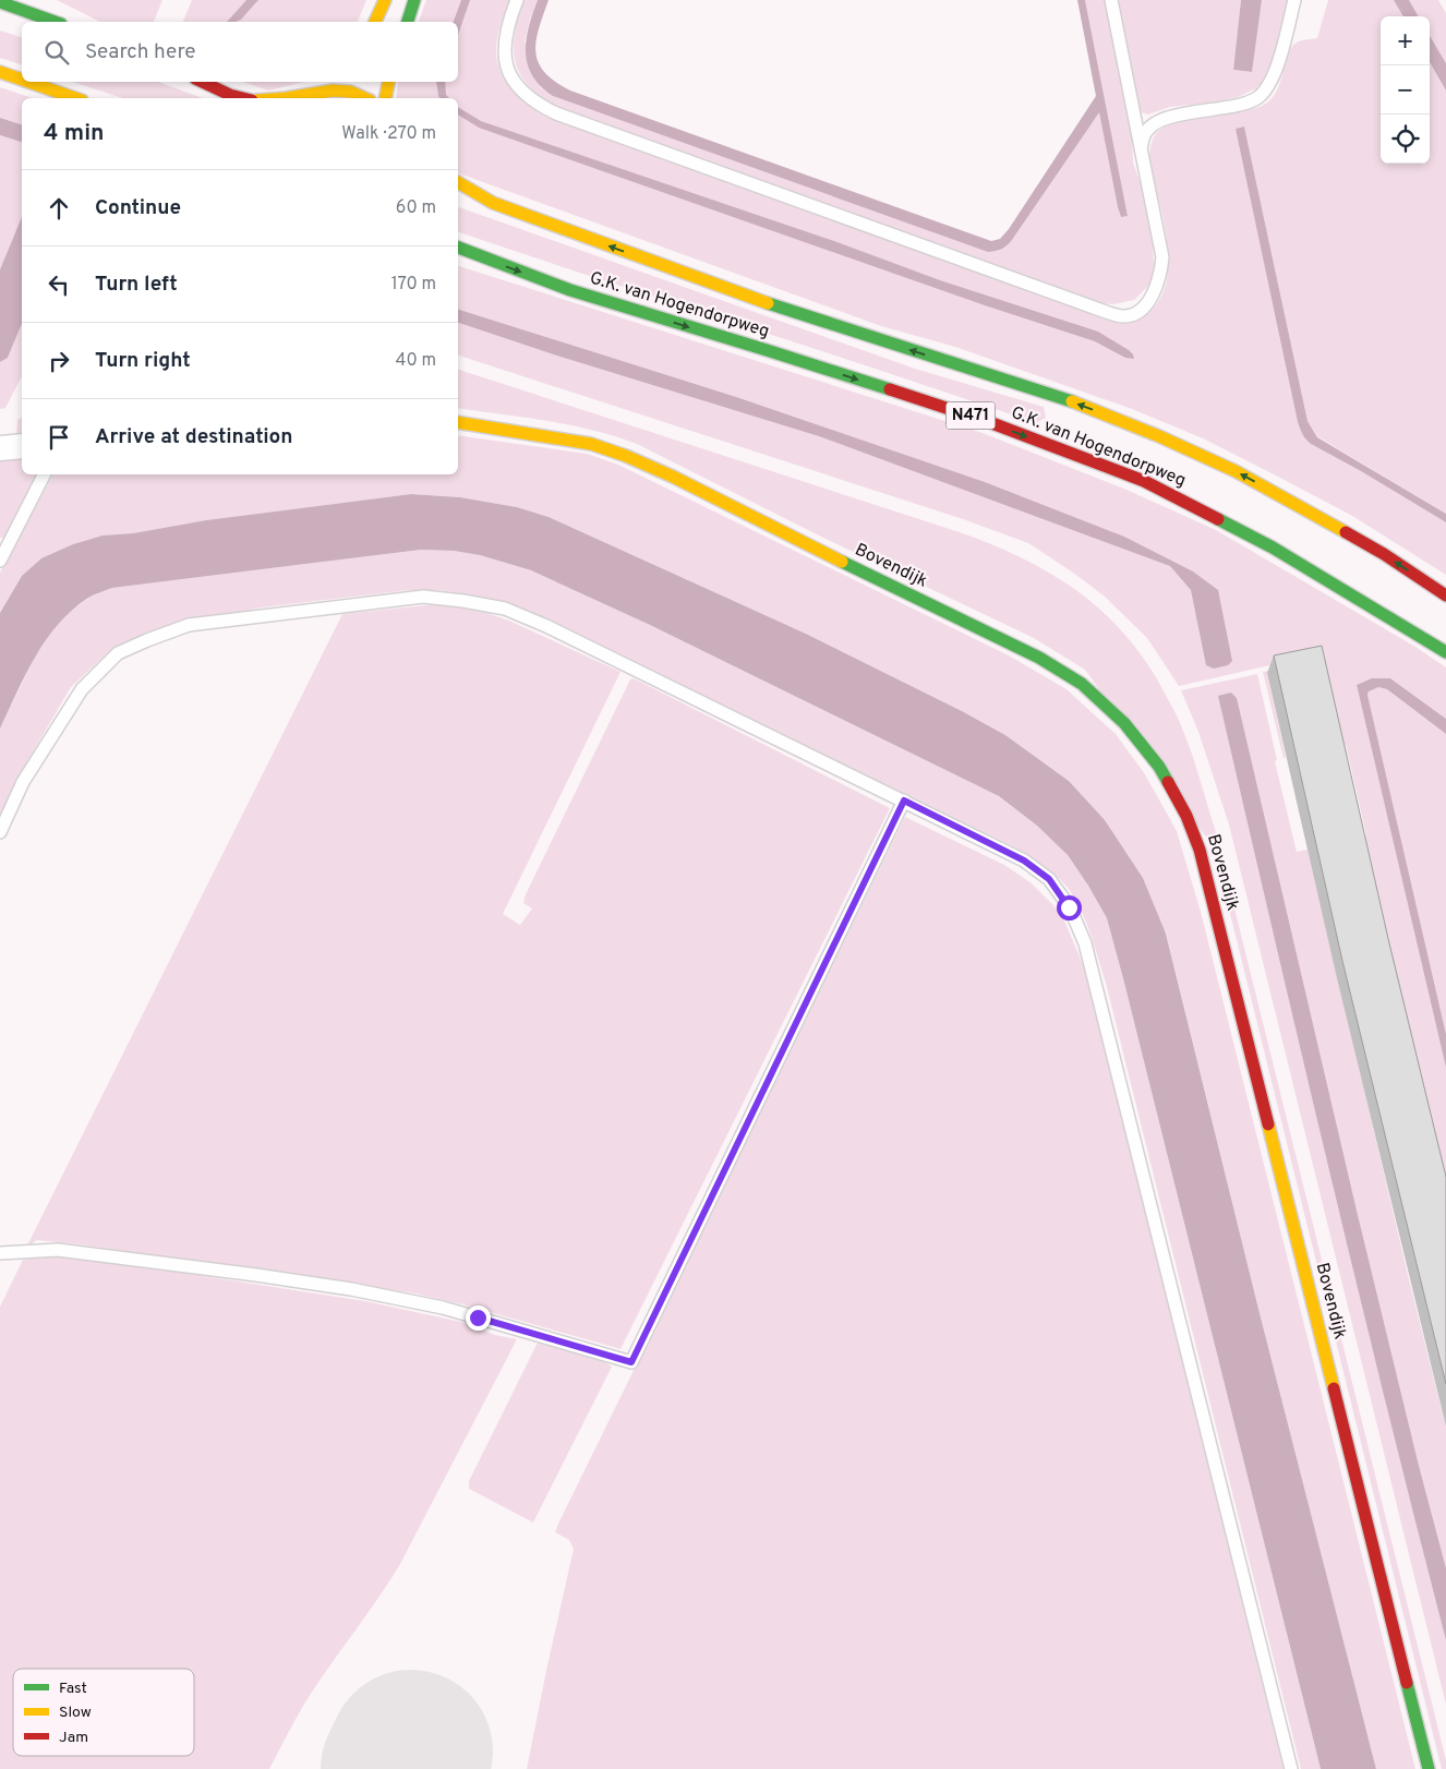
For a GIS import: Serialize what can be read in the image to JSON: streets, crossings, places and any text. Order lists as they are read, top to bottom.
{
  "streets": {
    "main road": ["G.K. van Hogendorpweg", "N471", "Bovendijk"]
  },
  "legend": ["Fast", "Slow", "Jam"],
  "page": {
    "map_buttons": ["+", "−"],
    "search": "Search here",
    "heading": ["4 min", "Walk · 270 m"],
    "list": [
      ["Continue", "60 m"],
      ["Turn left", "170 m"],
      ["Turn right", "40 m"],
      "Arrive at destination"
    ]
  }
}
